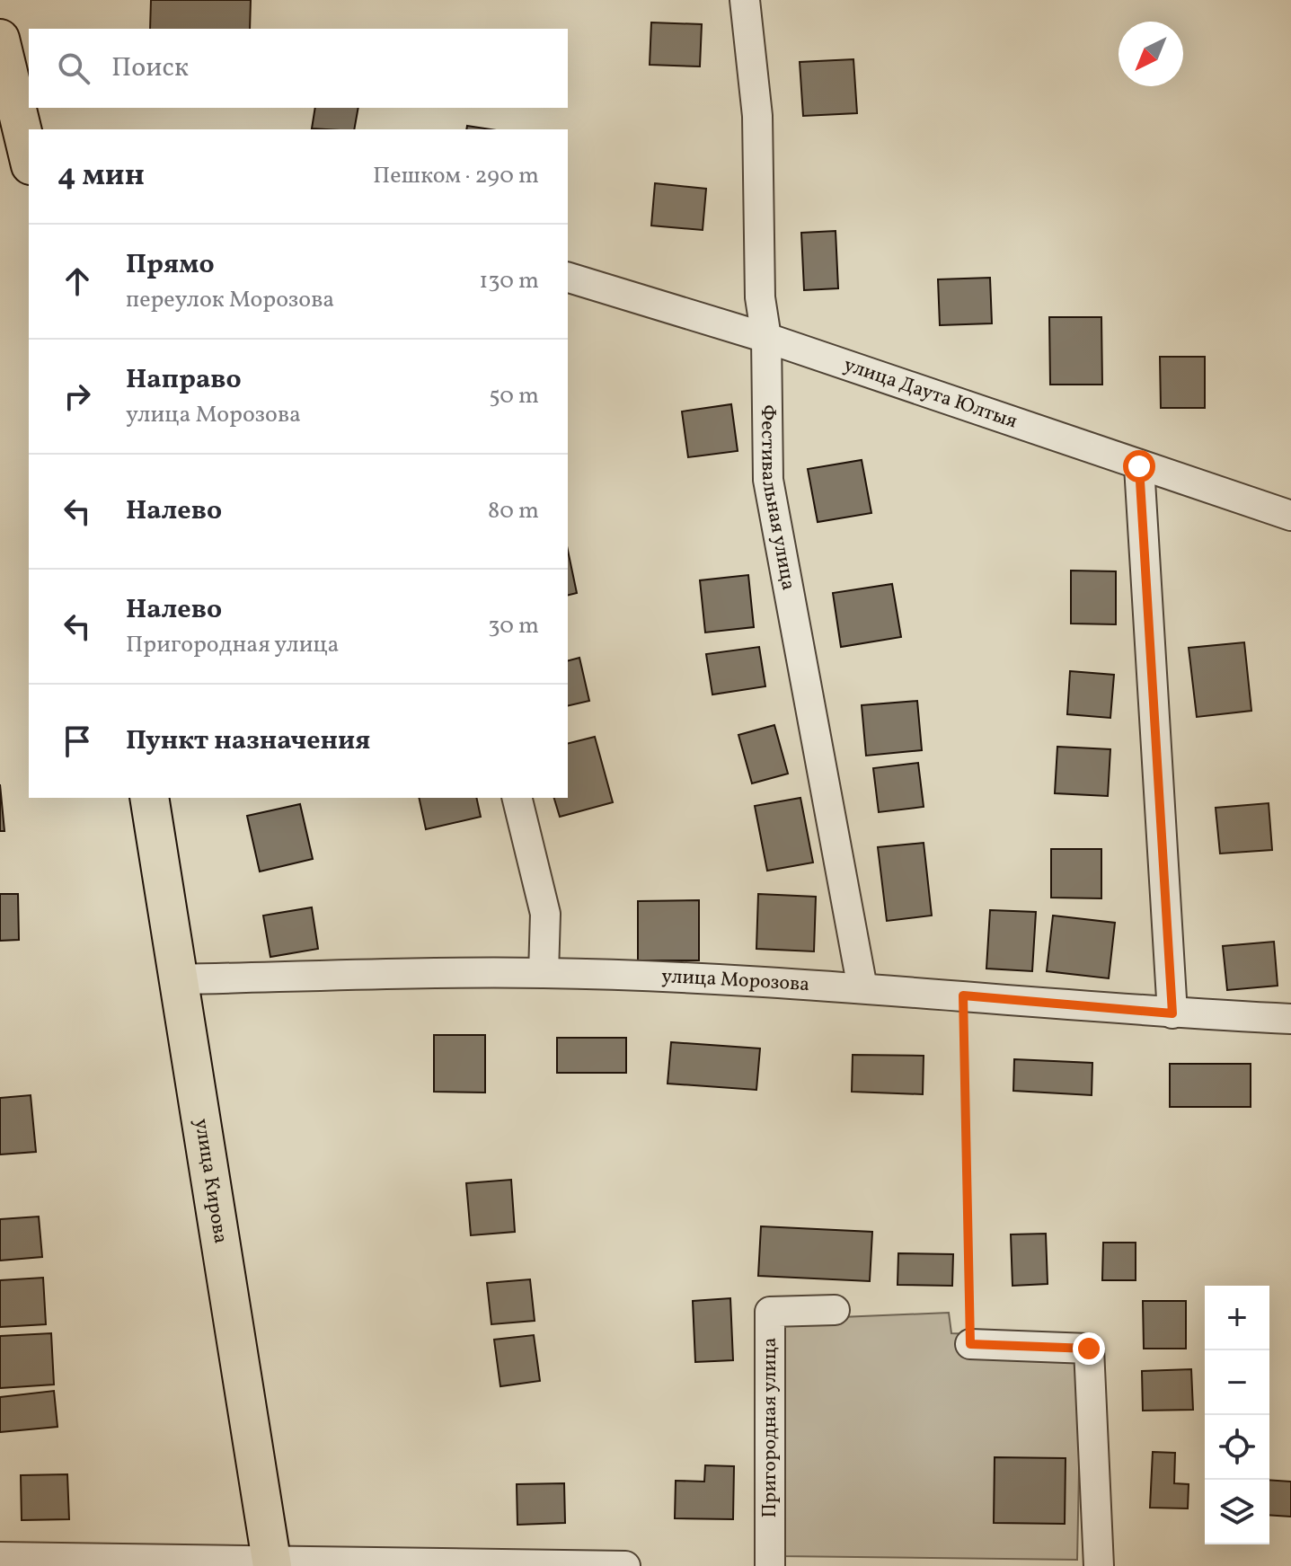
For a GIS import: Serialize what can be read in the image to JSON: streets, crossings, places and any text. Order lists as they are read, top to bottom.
{
  "streets": {
    "main road": ["улица Кирова"],
    "street": [
      "улица Даута Юлтыя",
      "Фестивальная улица",
      "улица Морозова",
      "Пригородная улица"
    ]
  },
  "crossings": [
    ["улица Даута Юлтыя", "Фестивальная улица"],
    ["Фестивальная улица", "улица Морозова"],
    ["улица Морозова", "улица Кирова"]
  ],
  "north": "bottom left",
  "page": {
    "search": "Поиск",
    "heading": ["4 мин", "Пешком · 290 m"],
    "list": [
      ["Прямо", "переулок Морозова", "130 m"],
      ["Направо", "улица Морозова", "50 m"],
      ["Налево", "80 m"],
      ["Налево", "Пригородная улица", "30 m"],
      "Пункт назначения"
    ],
    "map_buttons": ["+", "−"]
  }
}
